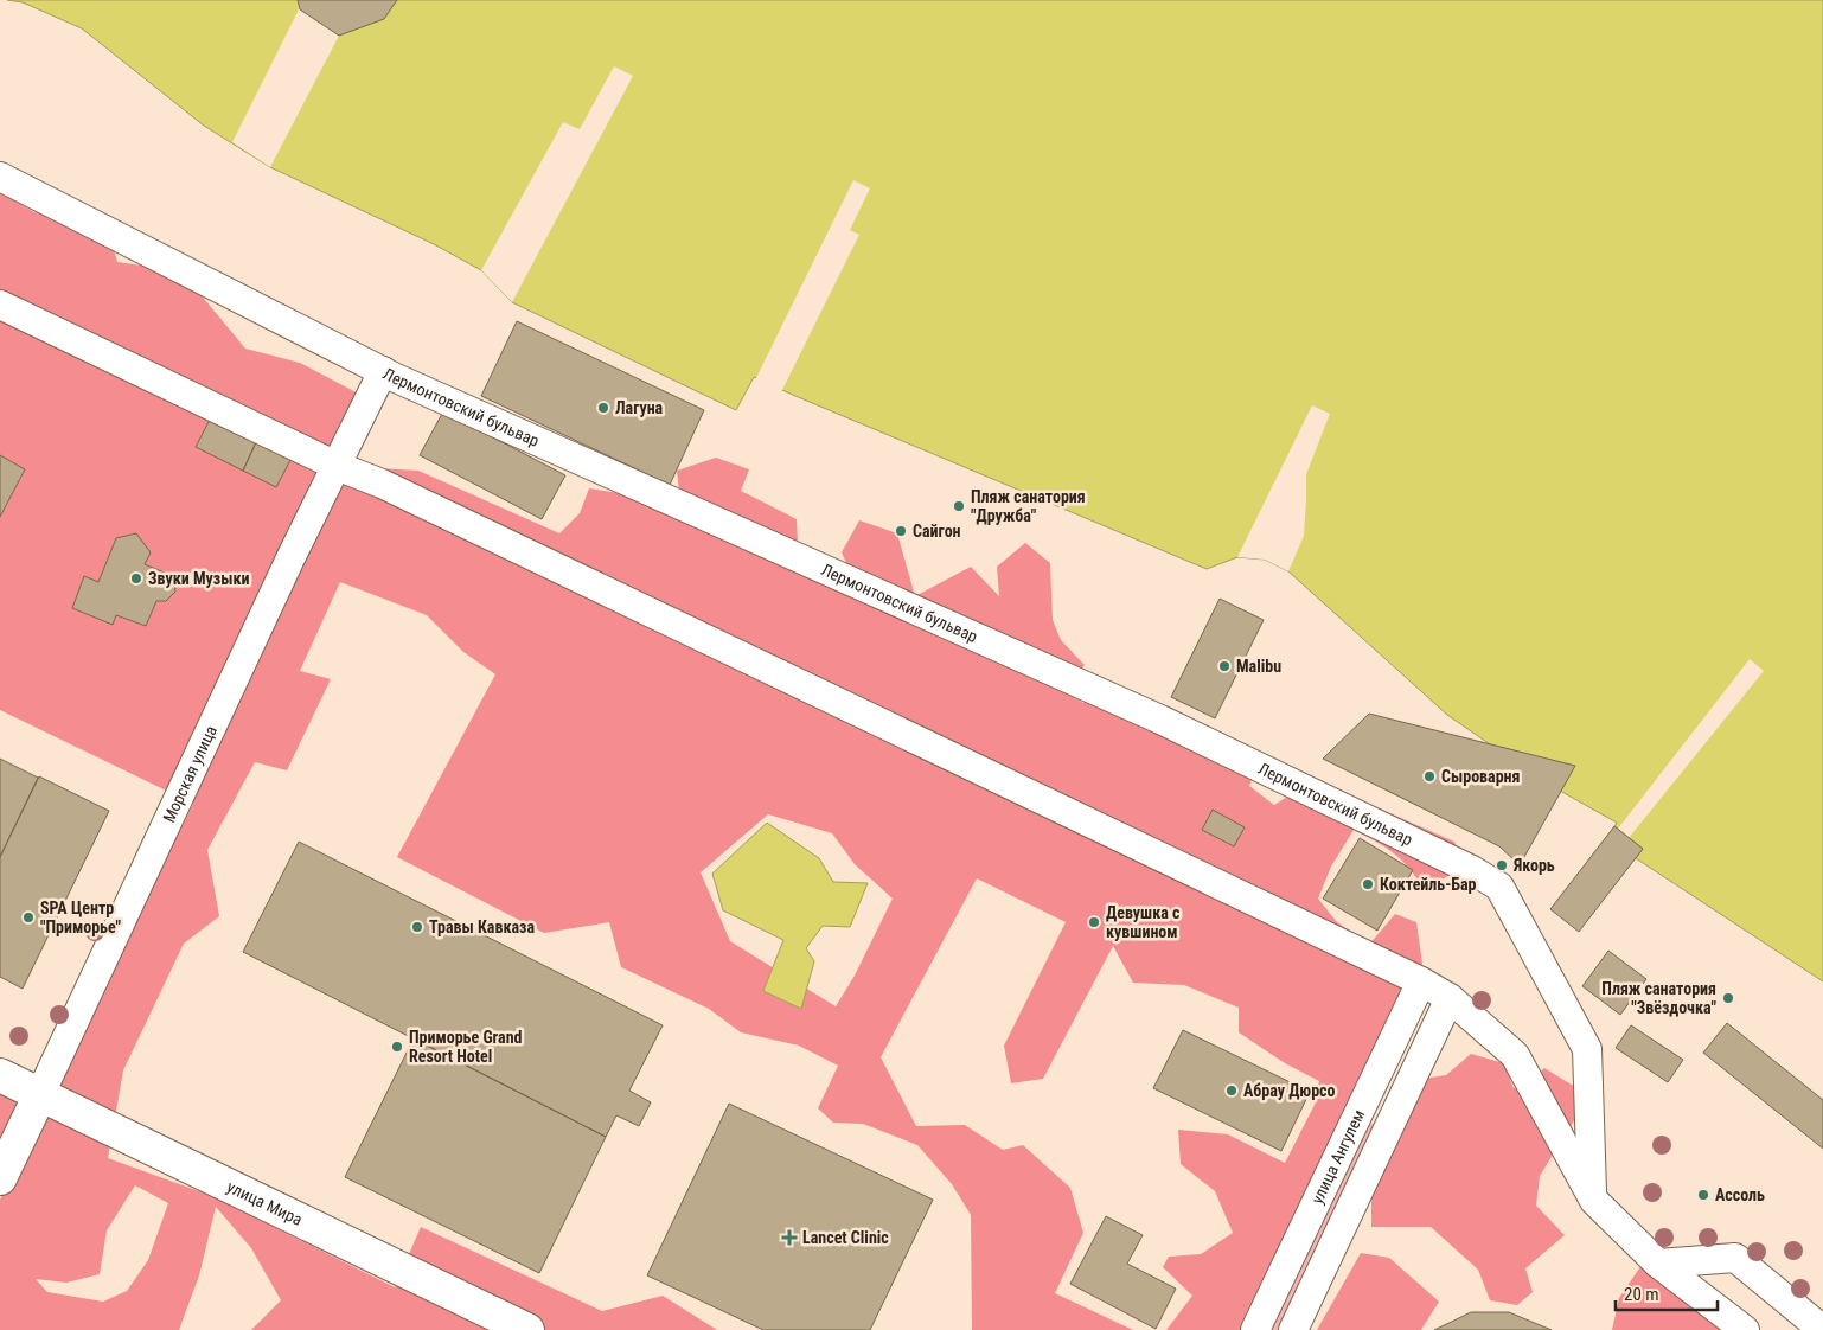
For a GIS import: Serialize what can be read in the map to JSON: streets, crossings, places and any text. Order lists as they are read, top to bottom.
{
  "streets": {
    "street": [
      "Лермонтовский бульвар",
      "Морская улица",
      "улица Ангулем",
      "улица Мира"
    ]
  },
  "crossings": [
    ["Лермонтовский бульвар", "Морская улица"],
    ["Морская улица", "улица Мира"]
  ],
  "places": {
    "other": [
      "Лагуна",
      "Пляж санатория \"Дружба\"",
      "Сайгон",
      "Звуки Музыки",
      "Malibu",
      "Сыроварня",
      "Якорь",
      "Коктейль-Бар",
      "SPA Центр \"Приморье\"",
      "Девушка с кувшином",
      "Травы Кавказа",
      "Пляж санатория \"Звёздочка\"",
      "Приморье Grand Resort Hotel",
      "Абрау Дюрсо",
      "Ассоль"
    ],
    "health": ["Lancet Clinic"]
  },
  "scale_bar": "20 m"
}
